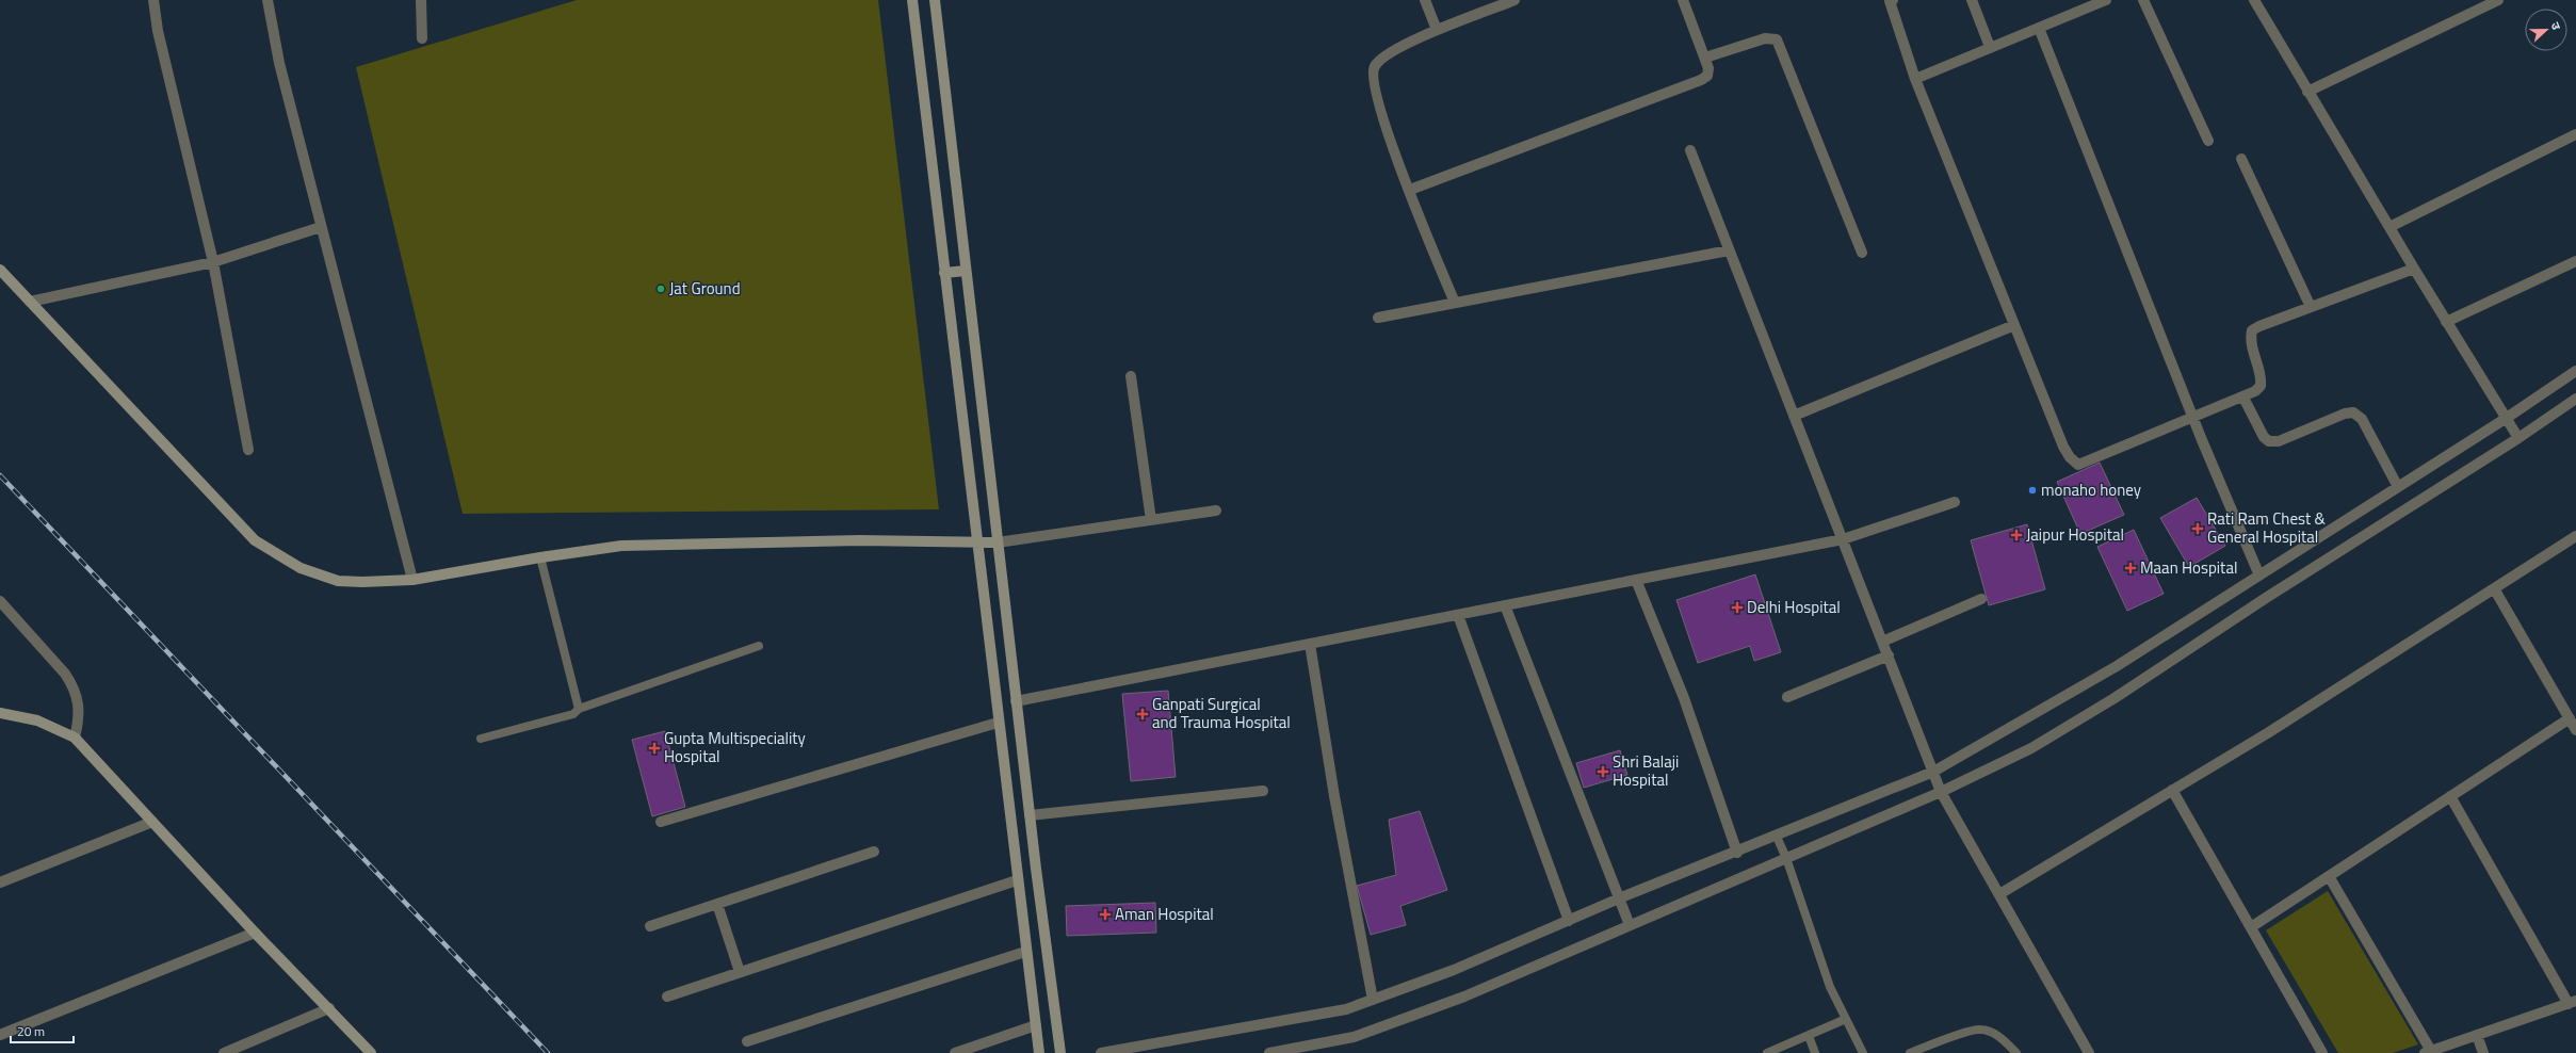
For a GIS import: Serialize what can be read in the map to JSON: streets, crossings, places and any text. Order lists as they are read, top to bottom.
{
  "places": {
    "other": ["Jat Ground", "monaho honey"],
    "health": [
      "Rati Ram Chest & General Hospital",
      "Jaipur Hospital",
      "Maan Hospital",
      "Delhi Hospital",
      "Ganpati Surgical and Trauma Hospital",
      "Gupta Multispeciality Hospital",
      "Shri Balaji Hospital",
      "Aman Hospital"
    ]
  },
  "scale_bar": "20 m",
  "north": "right"
}
